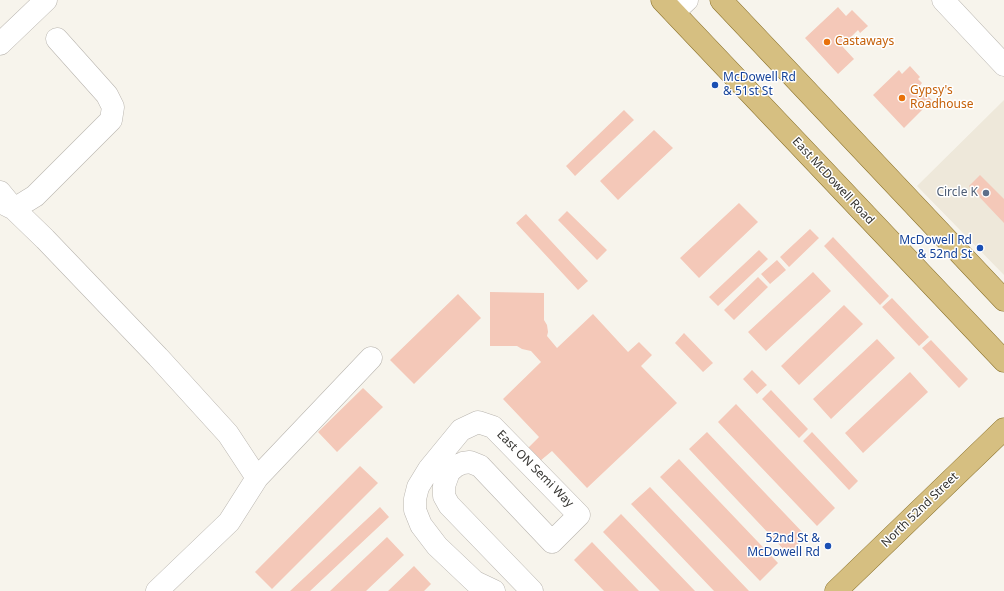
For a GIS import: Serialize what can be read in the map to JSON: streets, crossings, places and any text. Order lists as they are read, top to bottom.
{
  "streets": {
    "main road": ["East McDowell Road", "North 52nd Street"],
    "street": ["East ON Semi Way"]
  },
  "places": [
    "Castaways",
    "McDowell Rd & 51st St",
    "Gypsy's Roadhouse",
    "Circle K",
    "McDowell Rd & 52nd St",
    "52nd St & McDowell Rd"
  ]
}
